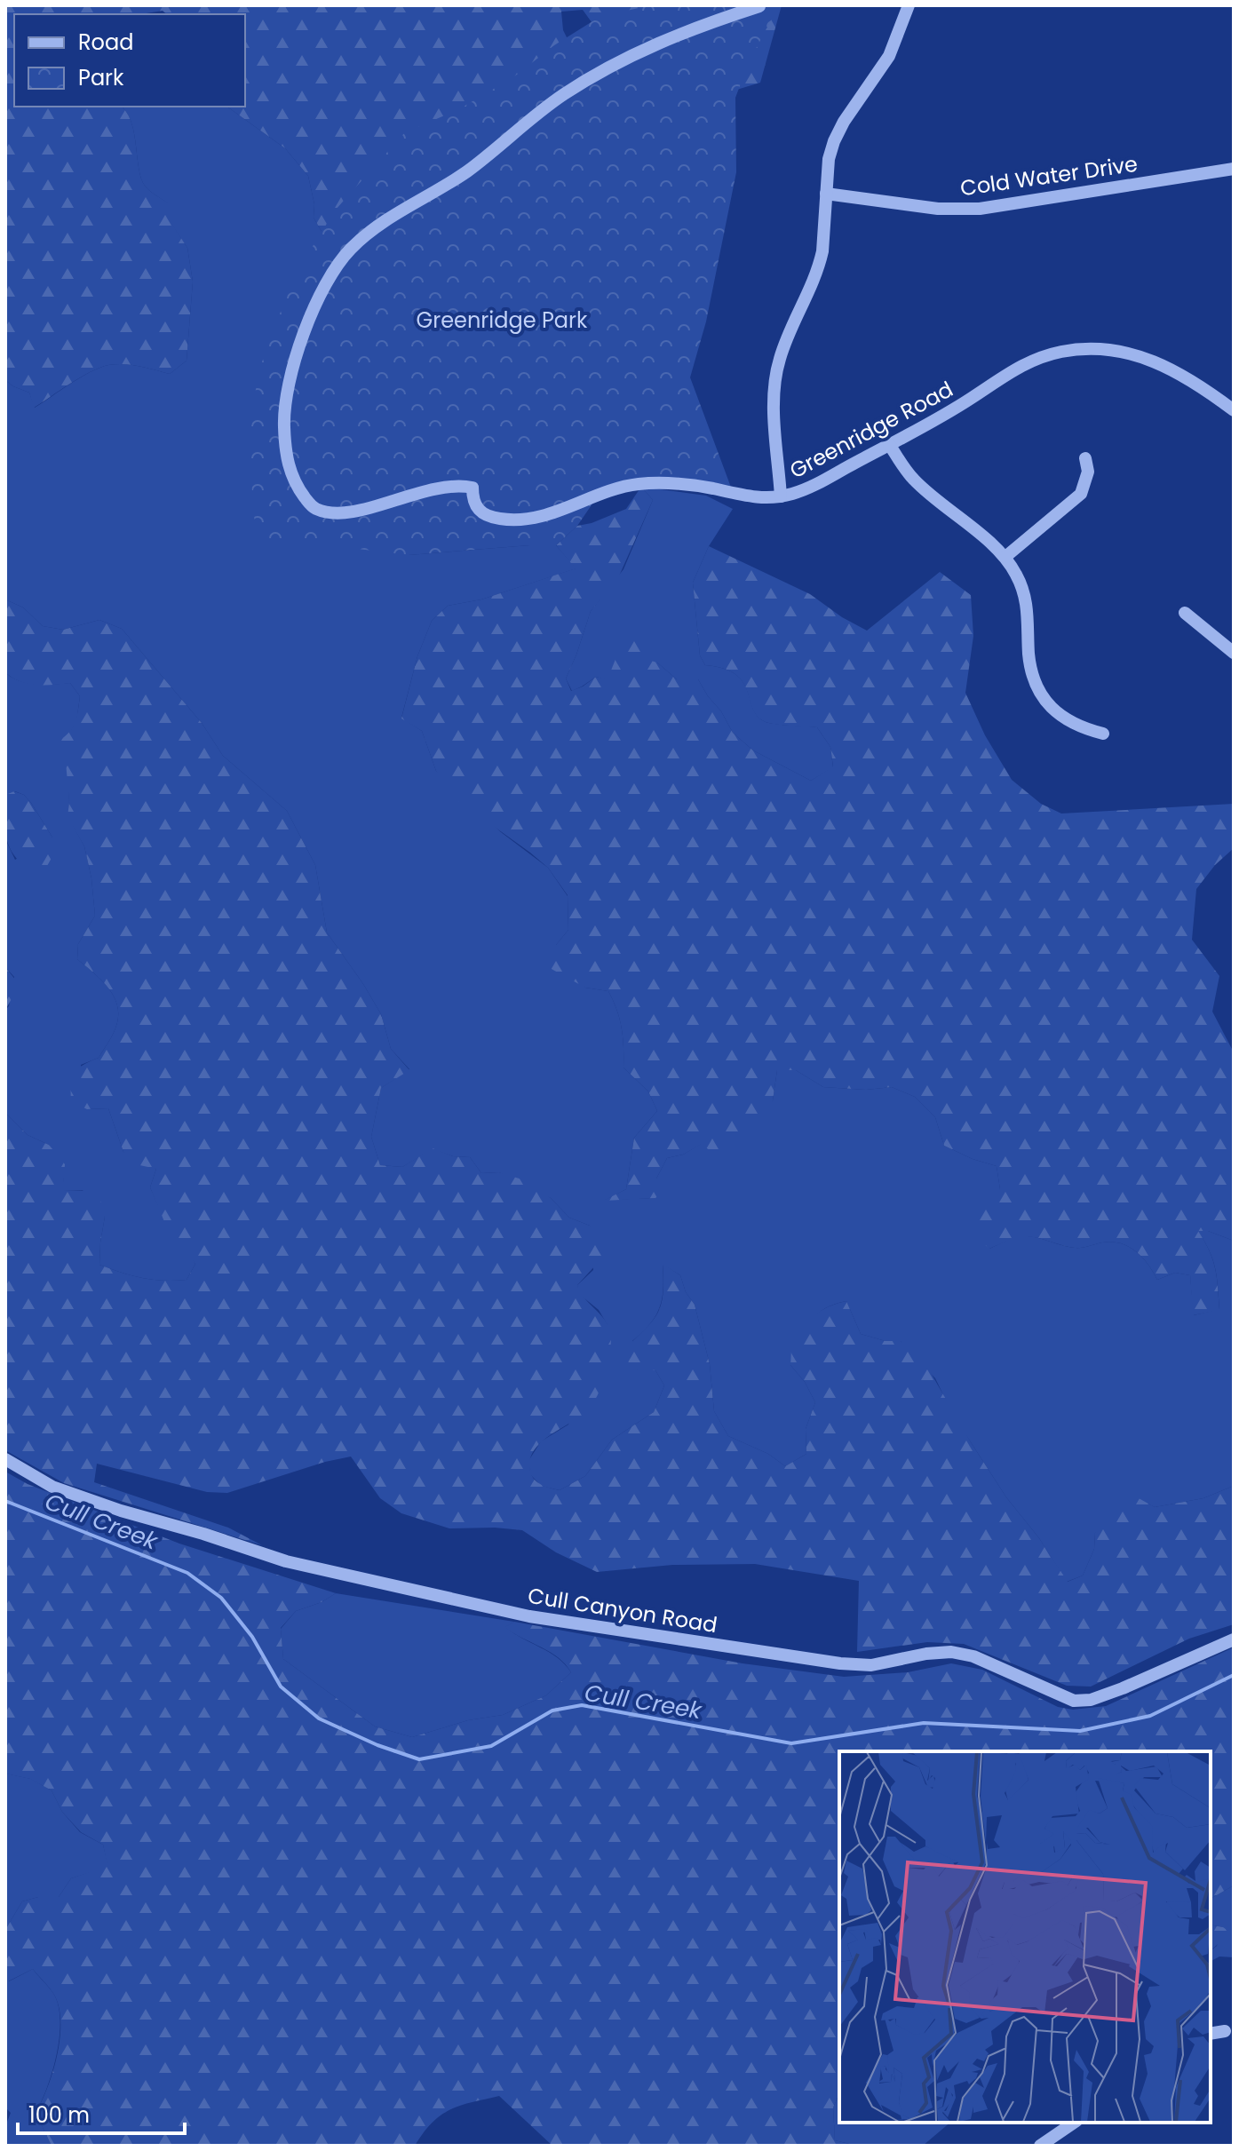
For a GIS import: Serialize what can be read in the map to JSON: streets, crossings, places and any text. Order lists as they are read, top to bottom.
{
  "streets": {
    "street": ["Cold Water Drive", "Greenridge Road", "Cull Canyon Road"]
  },
  "water": ["Cull Creek"],
  "parks": ["Greenridge Park"],
  "legend": ["Road", "Park"],
  "scale_bar": "100 m"
}
